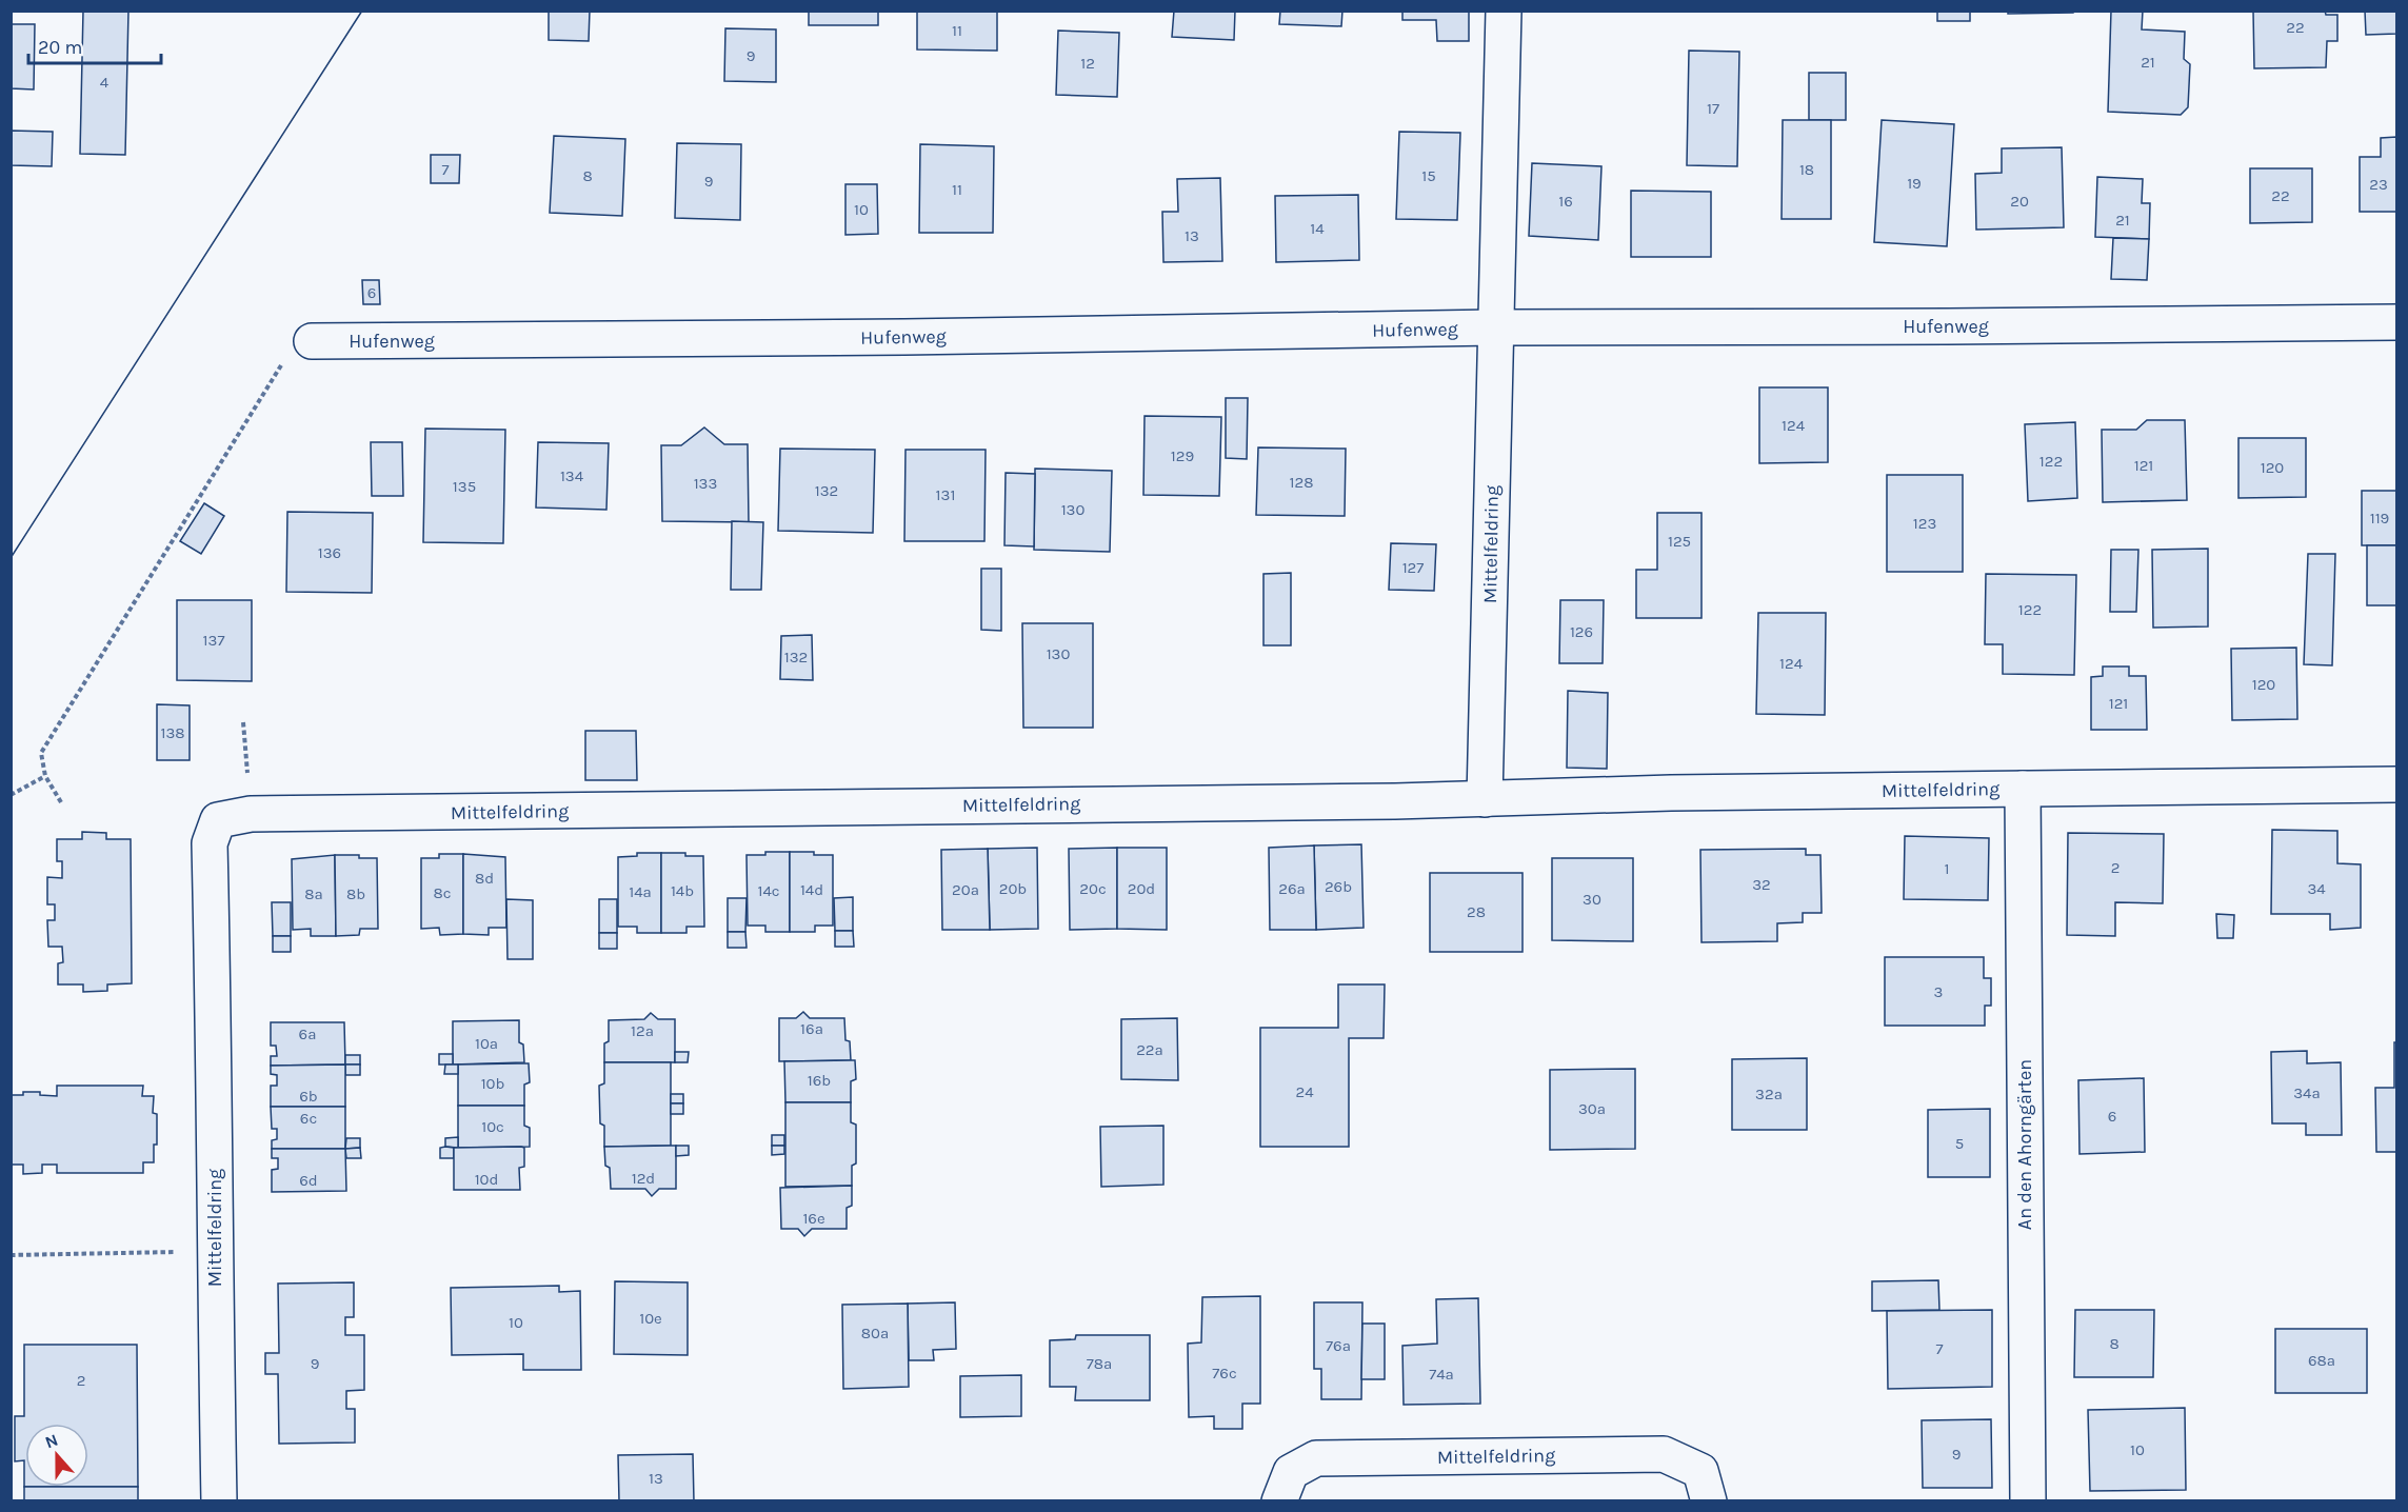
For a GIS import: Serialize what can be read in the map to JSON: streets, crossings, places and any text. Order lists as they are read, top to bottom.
{
  "streets": {
    "street": ["Hufenweg", "Mittelfeldring", "An den Ahorngärten"]
  },
  "crossings": [
    ["Hufenweg", "Mittelfeldring"],
    ["Mittelfeldring", "An den Ahorngärten"]
  ],
  "house_numbers": [
    "22",
    "11",
    "9",
    "21",
    "12",
    "4",
    "17",
    "7",
    "18",
    "8",
    "15",
    "9",
    "19",
    "23",
    "11",
    "22",
    "16",
    "20",
    "10",
    "21",
    "14",
    "13",
    "6",
    "124",
    "129",
    "122",
    "121",
    "120",
    "134",
    "128",
    "133",
    "135",
    "132",
    "131",
    "130",
    "119",
    "123",
    "125",
    "136",
    "127",
    "122",
    "126",
    "137",
    "130",
    "132",
    "124",
    "120",
    "121",
    "138",
    "2",
    "1",
    "8d",
    "32",
    "26b",
    "20b",
    "20c",
    "20d",
    "26a",
    "34",
    "14d",
    "20a",
    "14b",
    "14c",
    "14a",
    "8c",
    "8a",
    "8b",
    "30",
    "28",
    "3",
    "16a",
    "12a",
    "6a",
    "10a",
    "22a",
    "16b",
    "10b",
    "24",
    "34a",
    "32a",
    "6b",
    "30a",
    "6",
    "6c",
    "10c",
    "5",
    "12d",
    "10d",
    "6d",
    "16e",
    "10e",
    "10",
    "80a",
    "8",
    "76a",
    "7",
    "68a",
    "9",
    "78a",
    "76c",
    "74a",
    "2",
    "10",
    "9",
    "13"
  ],
  "scale_bar": "20 m",
  "north": "top"
}
